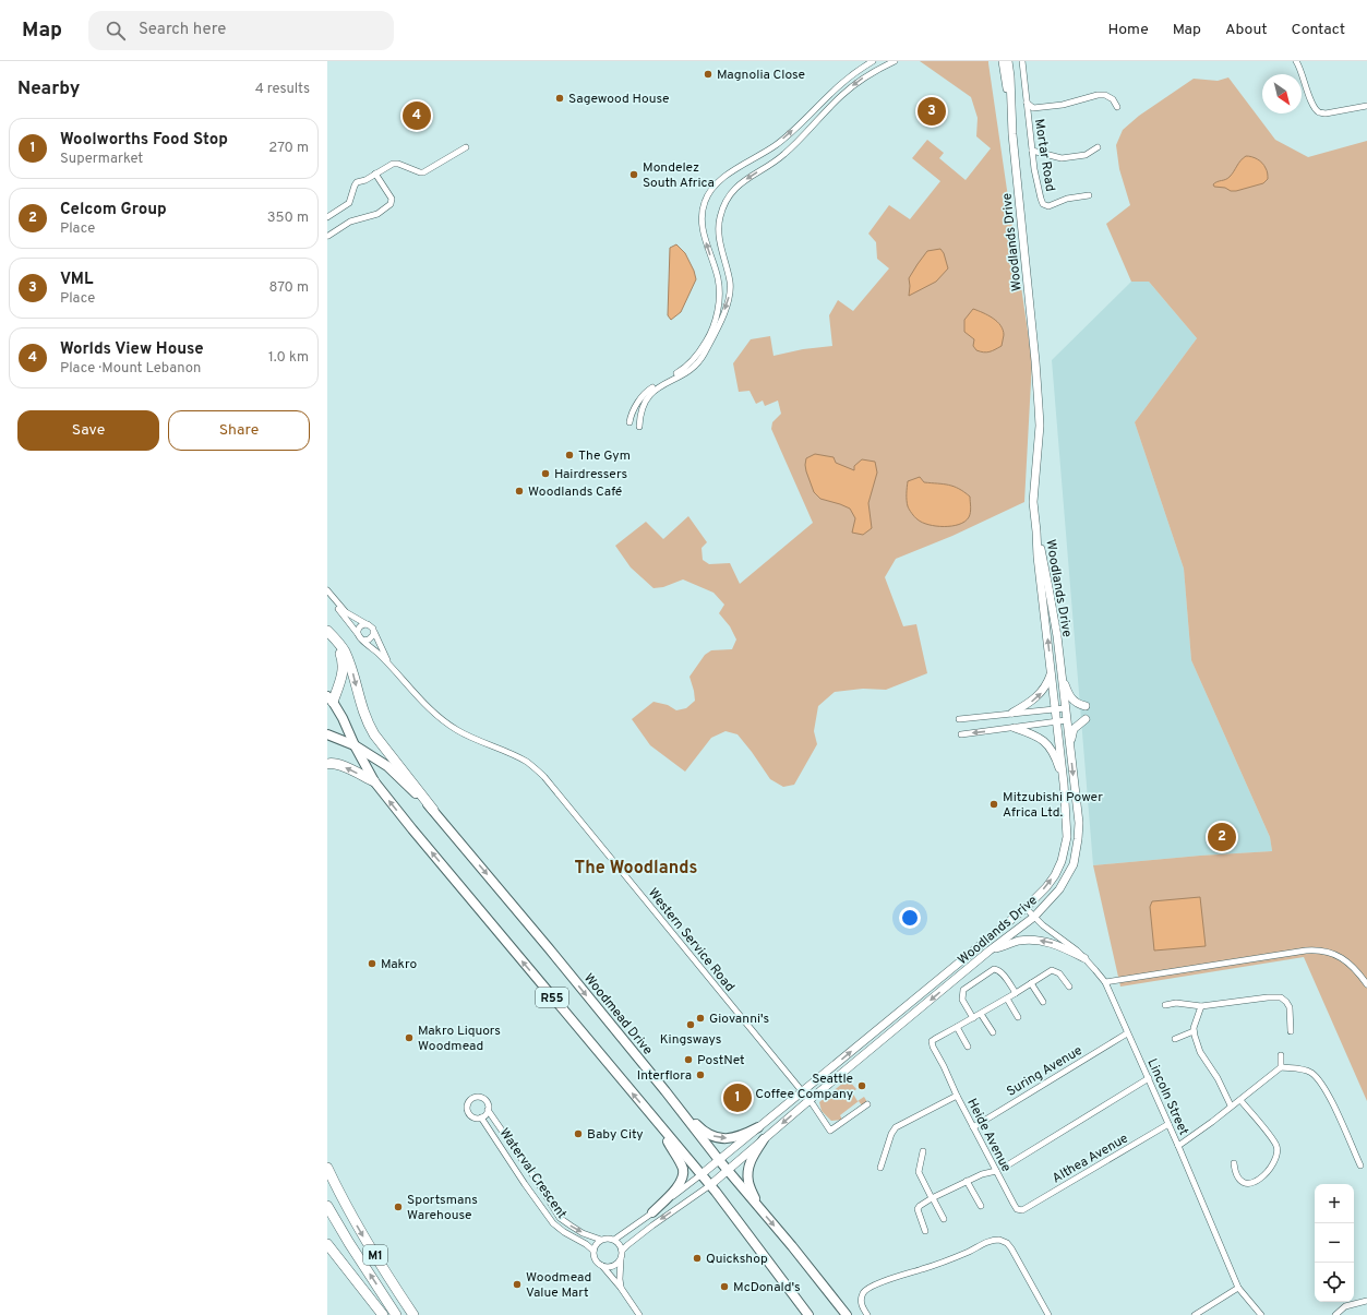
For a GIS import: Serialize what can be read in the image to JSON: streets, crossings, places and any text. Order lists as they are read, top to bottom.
{
  "streets": {
    "highway": ["M1"],
    "main road": ["Woodlands Drive", "R55", "Woodmead Drive"],
    "street": [
      "Mortar Road",
      "Western Service Road",
      "Suring Avenue",
      "Lincoln Street",
      "Heide Avenue",
      "Althea Avenue",
      "Waterval Crescent"
    ]
  },
  "crossings": [
    ["Woodlands Drive", "Western Service Road"],
    ["Woodlands Drive", "R55"],
    ["Woodlands Drive", "Woodmead Drive"],
    ["Woodlands Drive", "Lincoln Street"],
    ["R55", "Woodmead Drive"],
    ["Suring Avenue", "Lincoln Street"],
    ["Suring Avenue", "Heide Avenue"],
    ["Lincoln Street", "Althea Avenue"],
    ["Heide Avenue", "Althea Avenue"]
  ],
  "districts": ["The Woodlands"],
  "places": [
    "Magnolia Close",
    "Sagewood House",
    "Mondelez South Africa",
    "The Gym",
    "Hairdressers",
    "Woodlands Café",
    "Mitzubishi Power Africa Ltd.",
    "Makro",
    "Giovanni's",
    "Kingsways",
    "Makro Liquors Woodmead",
    "PostNet",
    "Interflora",
    "Seattle Coffee Company",
    "Baby City",
    "Sportsmans Warehouse",
    "Quickshop",
    "Woodmead Value Mart",
    "McDonald's"
  ],
  "north": "bottom right",
  "page": {
    "header": "Map",
    "search": "Search here",
    "nav": [
      "Home",
      "Map",
      "About",
      "Contact"
    ],
    "heading": ["Nearby", "4 results"],
    "pins": [
      "3",
      "4",
      "2",
      "1"
    ],
    "list": [
      {
        "mark": "1",
        "name": "Woolworths Food Stop",
        "note": "Supermarket",
        "value": "270 m"
      },
      {
        "mark": "2",
        "name": "Celcom Group",
        "note": "Place",
        "value": "350 m"
      },
      {
        "mark": "3",
        "name": "VML",
        "note": "Place",
        "value": "870 m"
      },
      {
        "mark": "4",
        "name": "Worlds View House",
        "note": "Place · Mount Lebanon",
        "value": "1.0 km"
      }
    ],
    "buttons": ["Save", "Share"],
    "map_buttons": ["+", "−"]
  }
}
